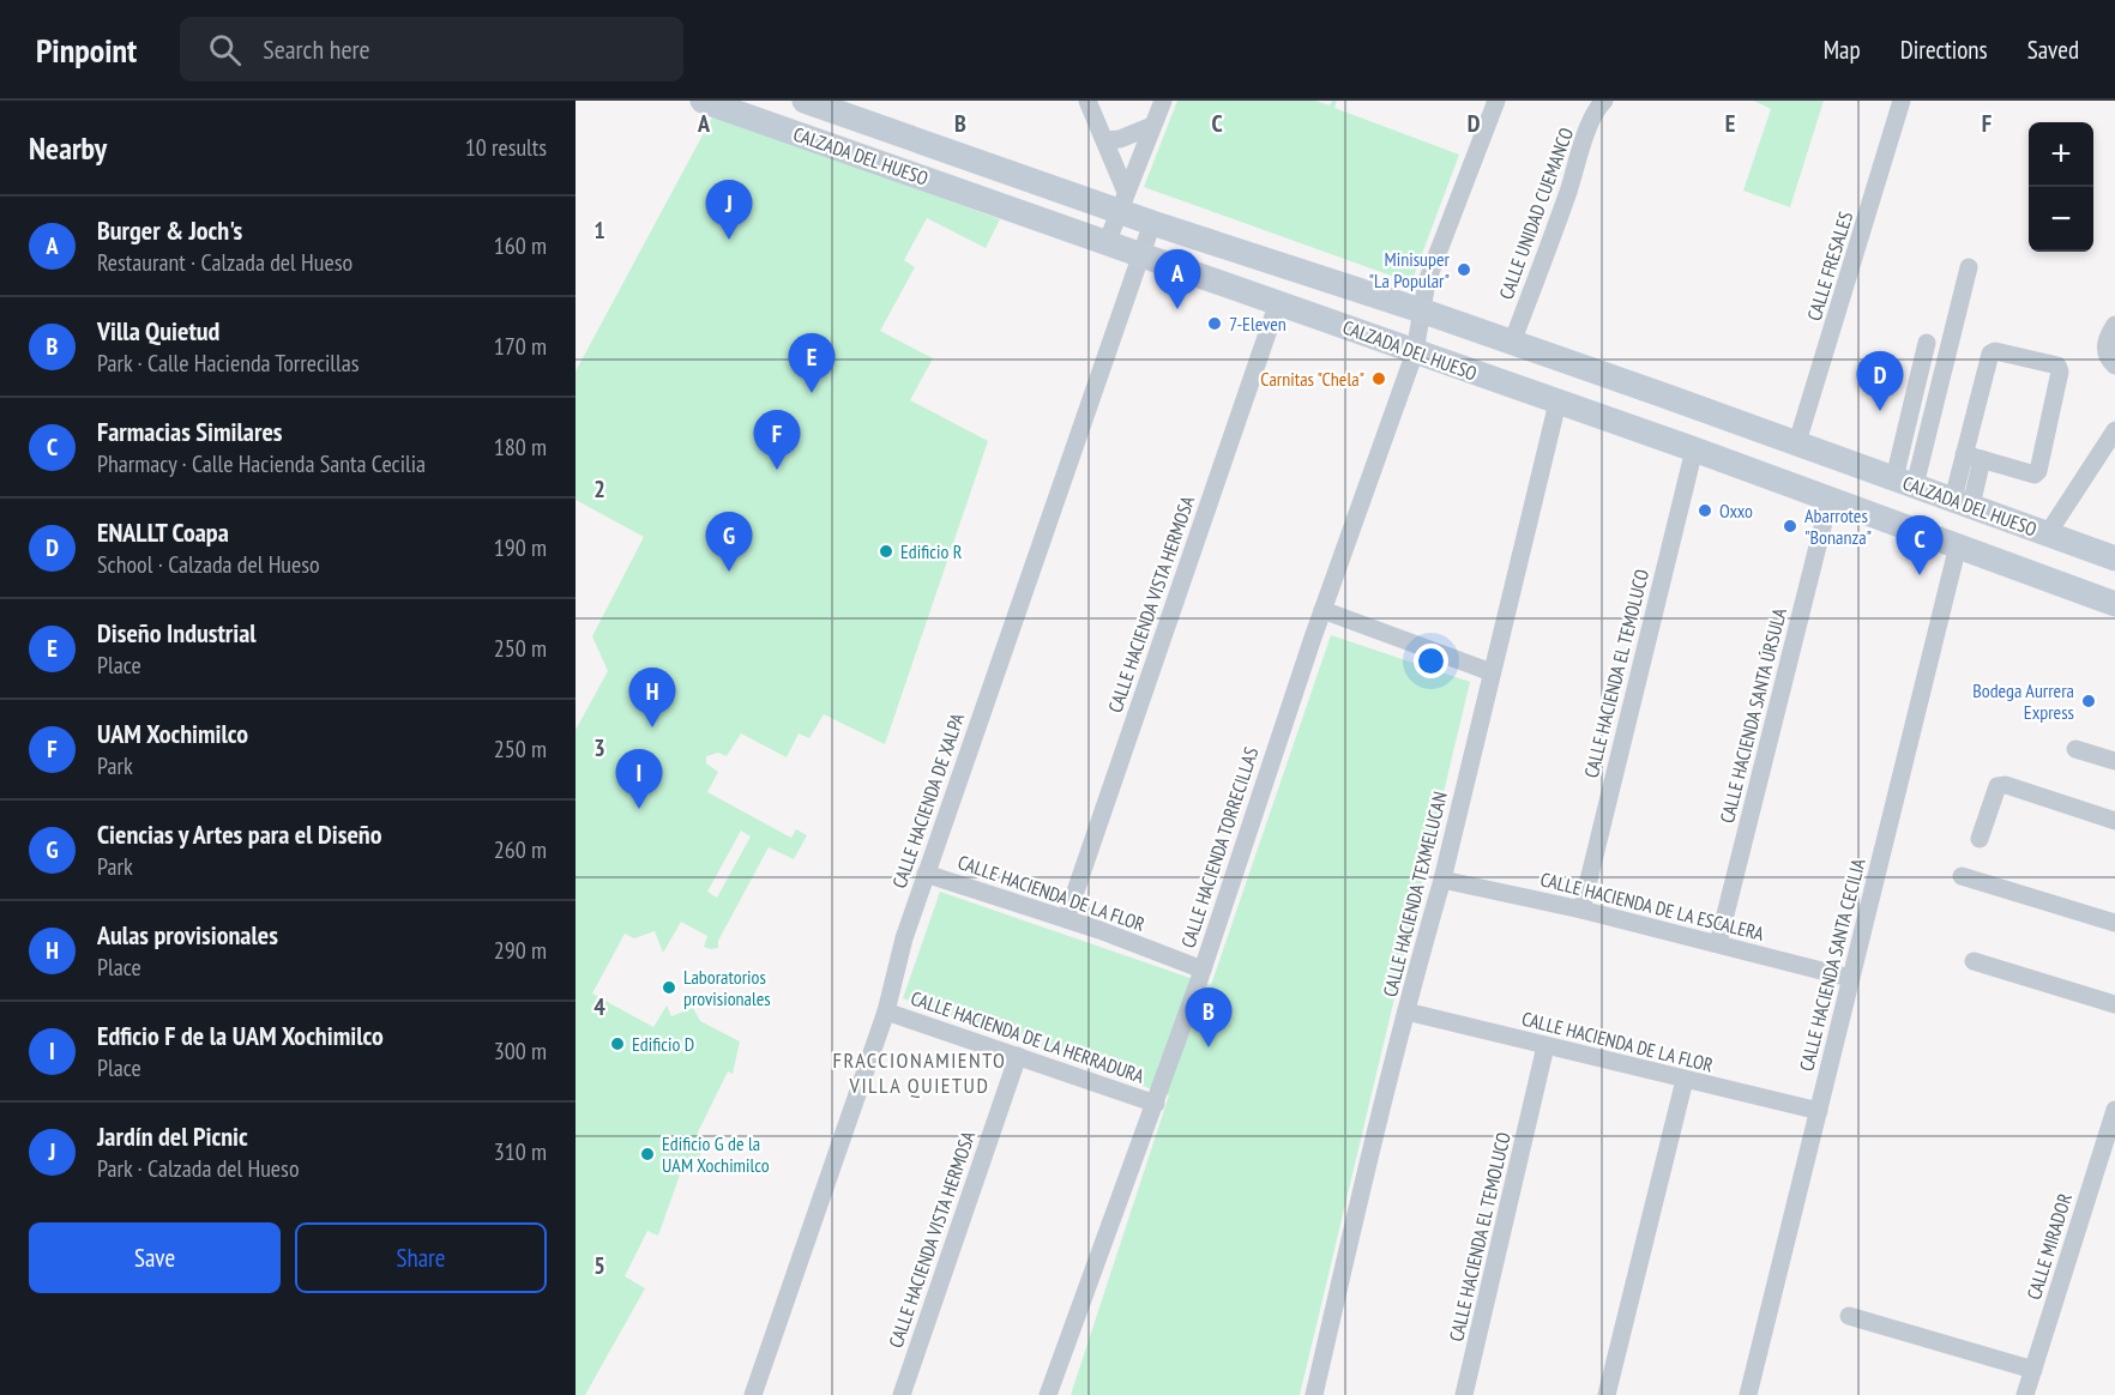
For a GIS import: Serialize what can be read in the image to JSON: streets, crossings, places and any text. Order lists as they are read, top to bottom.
{
  "streets": {
    "main road": ["CALZADA DEL HUESO"],
    "street": [
      "CALLE UNIDAD CUEMANCO",
      "CALLE FRESALES",
      "CALLE HACIENDA VISTA HERMOSA",
      "CALLE HACIENDA EL TEMOLUCO",
      "CALLE HACIENDA SANTA ÚRSULA",
      "CALLE HACIENDA DE XALPA",
      "CALLE HACIENDA TORRECILLAS",
      "CALLE HACIENDA DE LA FLOR",
      "CALLE HACIENDA TEXMELUCAN",
      "CALLE HACIENDA DE LA ESCALERA",
      "CALLE HACIENDA SANTA CECILIA",
      "CALLE HACIENDA DE LA HERRADURA",
      "CALLE MIRADOR"
    ]
  },
  "crossings": [
    ["CALZADA DEL HUESO", "CALLE UNIDAD CUEMANCO"],
    ["CALZADA DEL HUESO", "CALLE FRESALES"],
    ["CALZADA DEL HUESO", "CALLE HACIENDA VISTA HERMOSA"],
    ["CALZADA DEL HUESO", "CALLE HACIENDA EL TEMOLUCO"],
    ["CALZADA DEL HUESO", "CALLE HACIENDA SANTA ÚRSULA"],
    ["CALZADA DEL HUESO", "CALLE HACIENDA DE XALPA"],
    ["CALZADA DEL HUESO", "CALLE HACIENDA TORRECILLAS"],
    ["CALZADA DEL HUESO", "CALLE HACIENDA TEXMELUCAN"],
    ["CALZADA DEL HUESO", "CALLE HACIENDA SANTA CECILIA"],
    ["CALLE HACIENDA VISTA HERMOSA", "CALLE HACIENDA DE LA FLOR"],
    ["CALLE HACIENDA VISTA HERMOSA", "CALLE HACIENDA DE LA HERRADURA"],
    ["CALLE HACIENDA EL TEMOLUCO", "CALLE HACIENDA DE LA FLOR"],
    ["CALLE HACIENDA EL TEMOLUCO", "CALLE HACIENDA DE LA ESCALERA"],
    ["CALLE HACIENDA SANTA ÚRSULA", "CALLE HACIENDA DE LA ESCALERA"],
    ["CALLE HACIENDA DE XALPA", "CALLE HACIENDA DE LA FLOR"],
    ["CALLE HACIENDA DE XALPA", "CALLE HACIENDA DE LA HERRADURA"],
    ["CALLE HACIENDA TORRECILLAS", "CALLE HACIENDA DE LA FLOR"],
    ["CALLE HACIENDA TORRECILLAS", "CALLE HACIENDA DE LA HERRADURA"],
    ["CALLE HACIENDA DE LA FLOR", "CALLE HACIENDA TEXMELUCAN"],
    ["CALLE HACIENDA DE LA FLOR", "CALLE HACIENDA SANTA CECILIA"],
    ["CALLE HACIENDA TEXMELUCAN", "CALLE HACIENDA DE LA ESCALERA"],
    ["CALLE HACIENDA DE LA ESCALERA", "CALLE HACIENDA SANTA CECILIA"]
  ],
  "districts": ["FRACCIONAMIENTO VILLA QUIETUD"],
  "places": [
    "Minisuper \"La Popular\"",
    "7-Eleven",
    "Carnitas \"Chela\"",
    "Oxxo",
    "Abarrotes \"Bonanza\"",
    "Edificio R",
    "Bodega Aurrera Express",
    "Laboratorios provisionales",
    "Edificio D",
    "Edificio G de la UAM Xochimilco"
  ],
  "page": {
    "header": "Pinpoint",
    "search": "Search here",
    "nav": ["Map", "Directions", "Saved"],
    "heading": ["Nearby", "10 results"],
    "map_buttons": ["+", "−"],
    "pins": [
      "J",
      "A",
      "E",
      "D",
      "F",
      "G",
      "C",
      "H",
      "I",
      "B"
    ],
    "list": [
      {
        "mark": "A",
        "name": "Burger & Joch's",
        "note": "Restaurant · Calzada del Hueso",
        "value": "160 m"
      },
      {
        "mark": "B",
        "name": "Villa Quietud",
        "note": "Park · Calle Hacienda Torrecillas",
        "value": "170 m"
      },
      {
        "mark": "C",
        "name": "Farmacias Similares",
        "note": "Pharmacy · Calle Hacienda Santa Cecilia",
        "value": "180 m"
      },
      {
        "mark": "D",
        "name": "ENALLT Coapa",
        "note": "School · Calzada del Hueso",
        "value": "190 m"
      },
      {
        "mark": "E",
        "name": "Diseño Industrial",
        "note": "Place",
        "value": "250 m"
      },
      {
        "mark": "F",
        "name": "UAM Xochimilco",
        "note": "Park",
        "value": "250 m"
      },
      {
        "mark": "G",
        "name": "Ciencias y Artes para el Diseño",
        "note": "Park",
        "value": "260 m"
      },
      {
        "mark": "H",
        "name": "Aulas provisionales",
        "note": "Place",
        "value": "290 m"
      },
      {
        "mark": "I",
        "name": "Edficio F de la UAM Xochimilco",
        "note": "Place",
        "value": "300 m"
      },
      {
        "mark": "J",
        "name": "Jardín del Picnic",
        "note": "Park · Calzada del Hueso",
        "value": "310 m"
      }
    ],
    "buttons": ["Save", "Share"]
  },
  "grid": {
    "columns": [
      "A",
      "B",
      "C",
      "D",
      "E",
      "F"
    ],
    "rows": [
      "1",
      "2",
      "3",
      "4",
      "5"
    ]
  }
}
